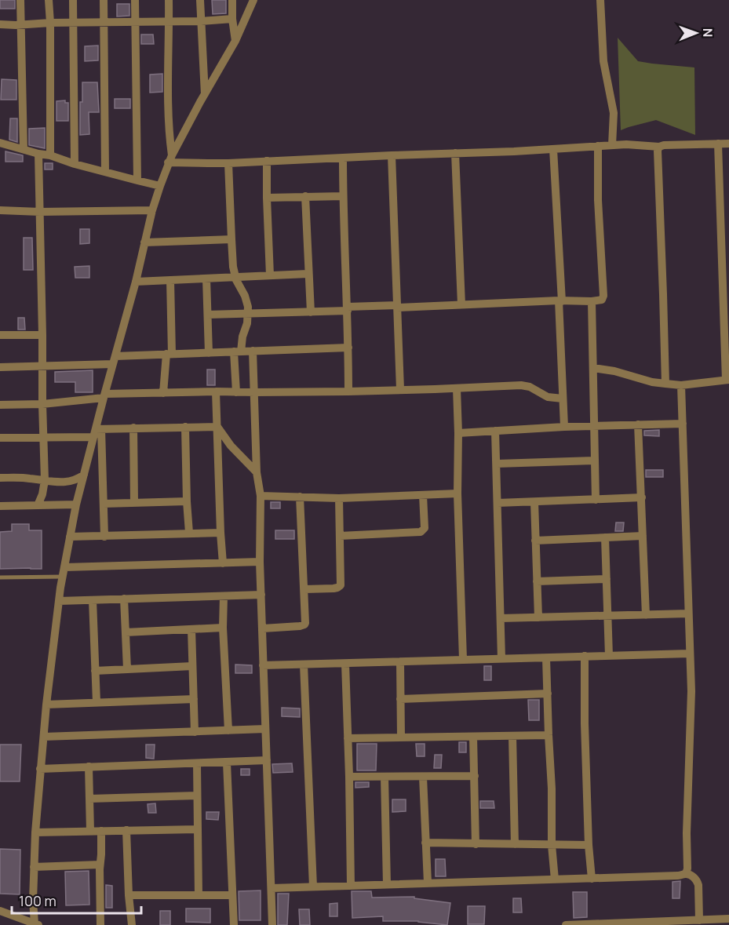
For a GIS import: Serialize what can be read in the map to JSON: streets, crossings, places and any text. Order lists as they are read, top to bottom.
{
  "scale_bar": "100 m",
  "north": "right"
}
